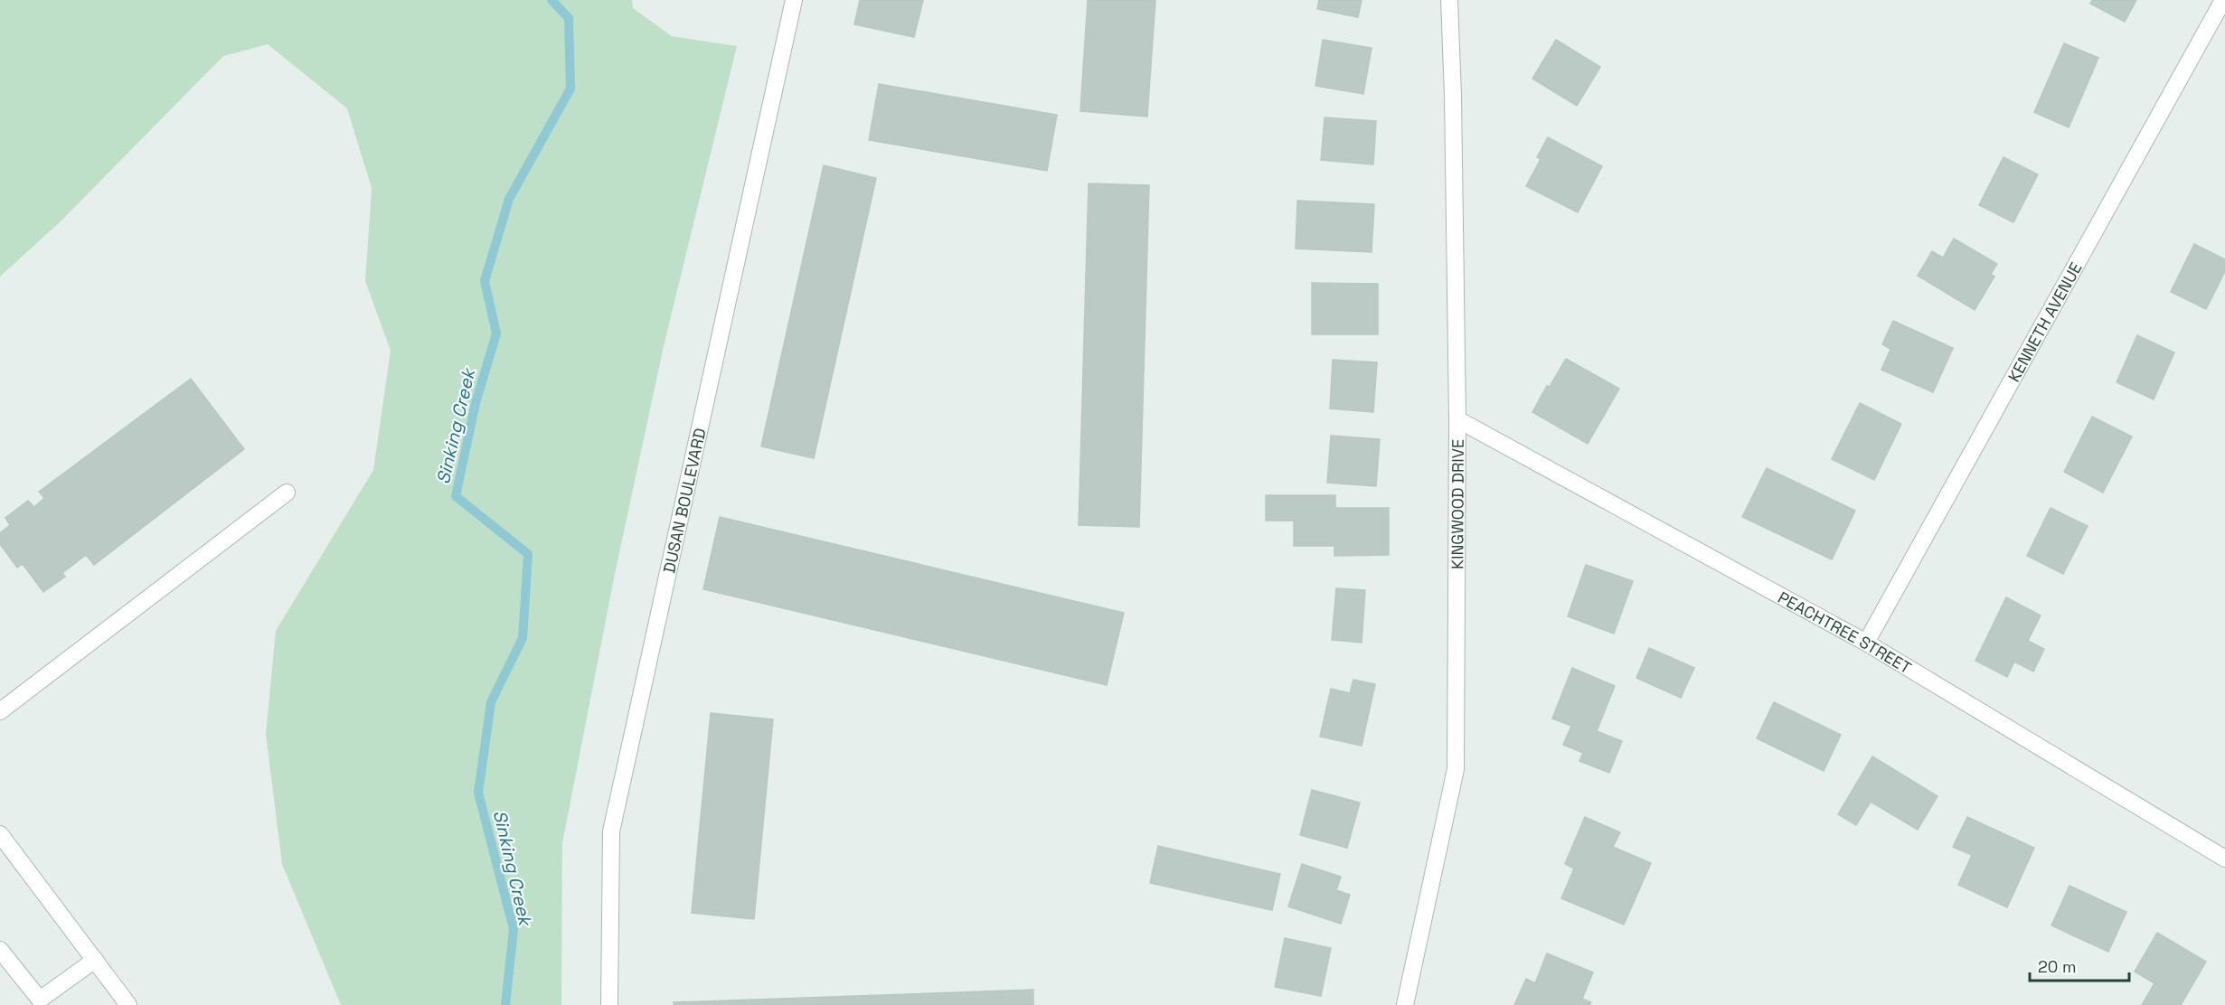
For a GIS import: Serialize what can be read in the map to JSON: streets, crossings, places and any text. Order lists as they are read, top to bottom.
{
  "streets": {
    "street": [
      "KENNETH AVENUE",
      "DUSAN BOULEVARD",
      "KINGWOOD DRIVE",
      "PEACHTREE STREET"
    ]
  },
  "crossings": [
    ["KENNETH AVENUE", "PEACHTREE STREET"],
    ["KINGWOOD DRIVE", "PEACHTREE STREET"]
  ],
  "water": ["Sinking Creek"],
  "scale_bar": "20 m"
}
